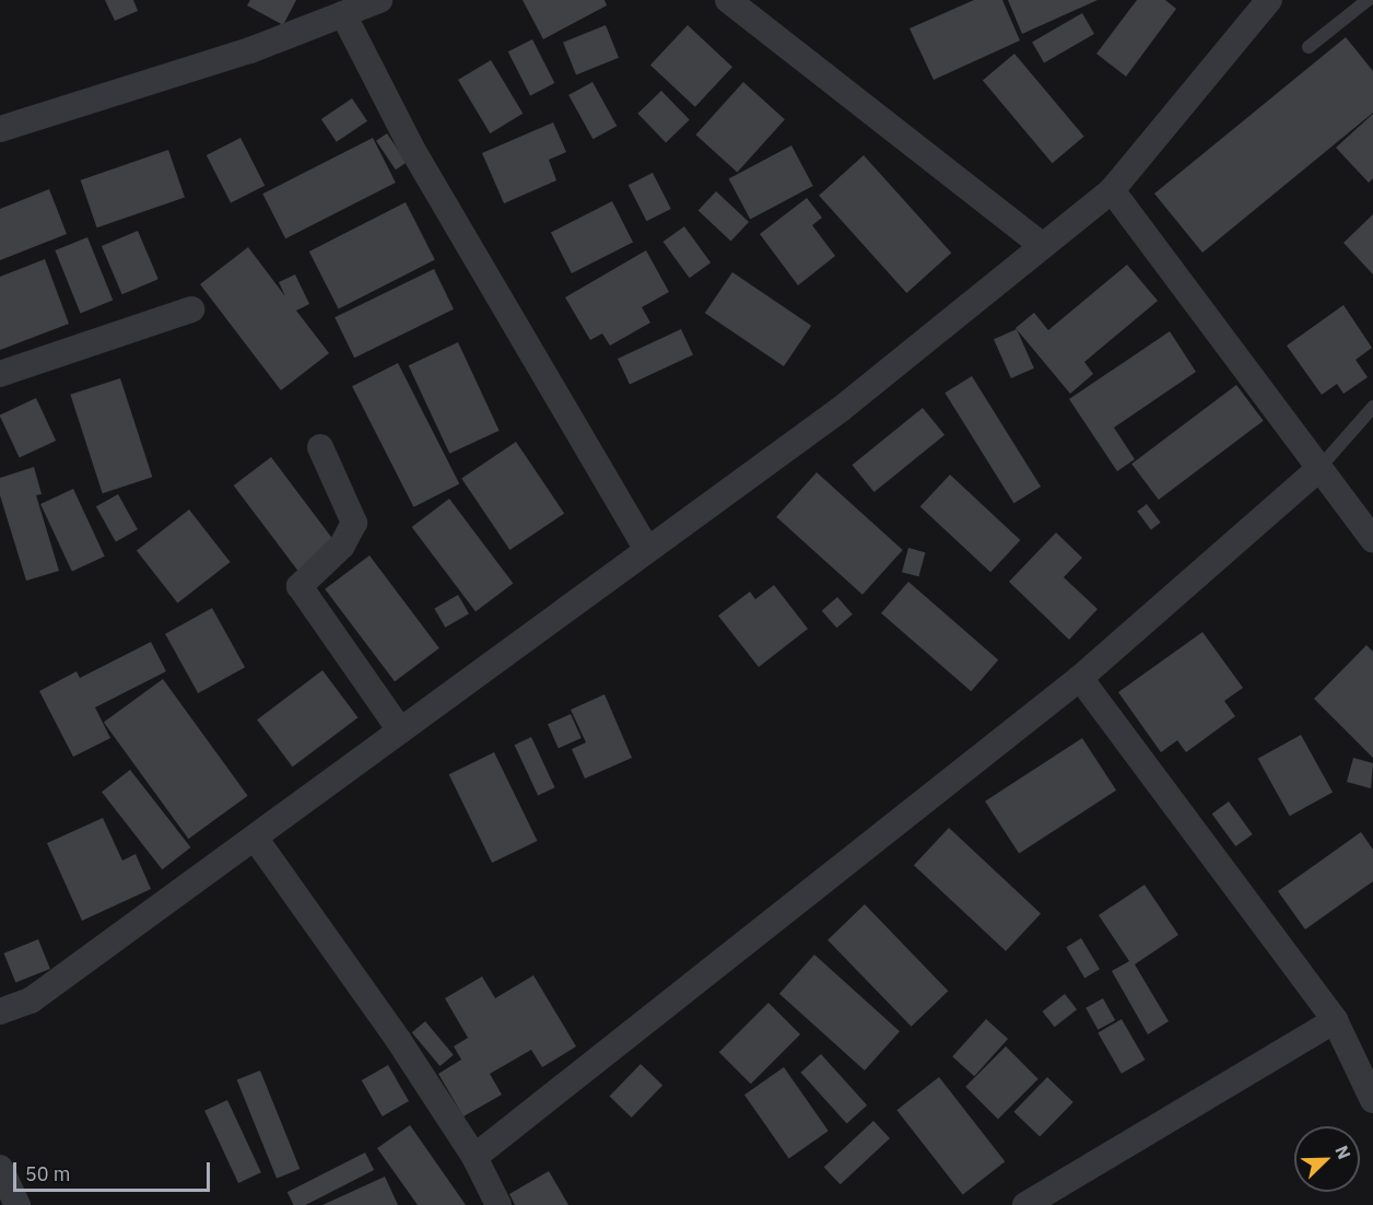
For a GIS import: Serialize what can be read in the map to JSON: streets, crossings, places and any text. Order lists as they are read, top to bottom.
{
  "scale_bar": "50 m",
  "north": "top right"
}
